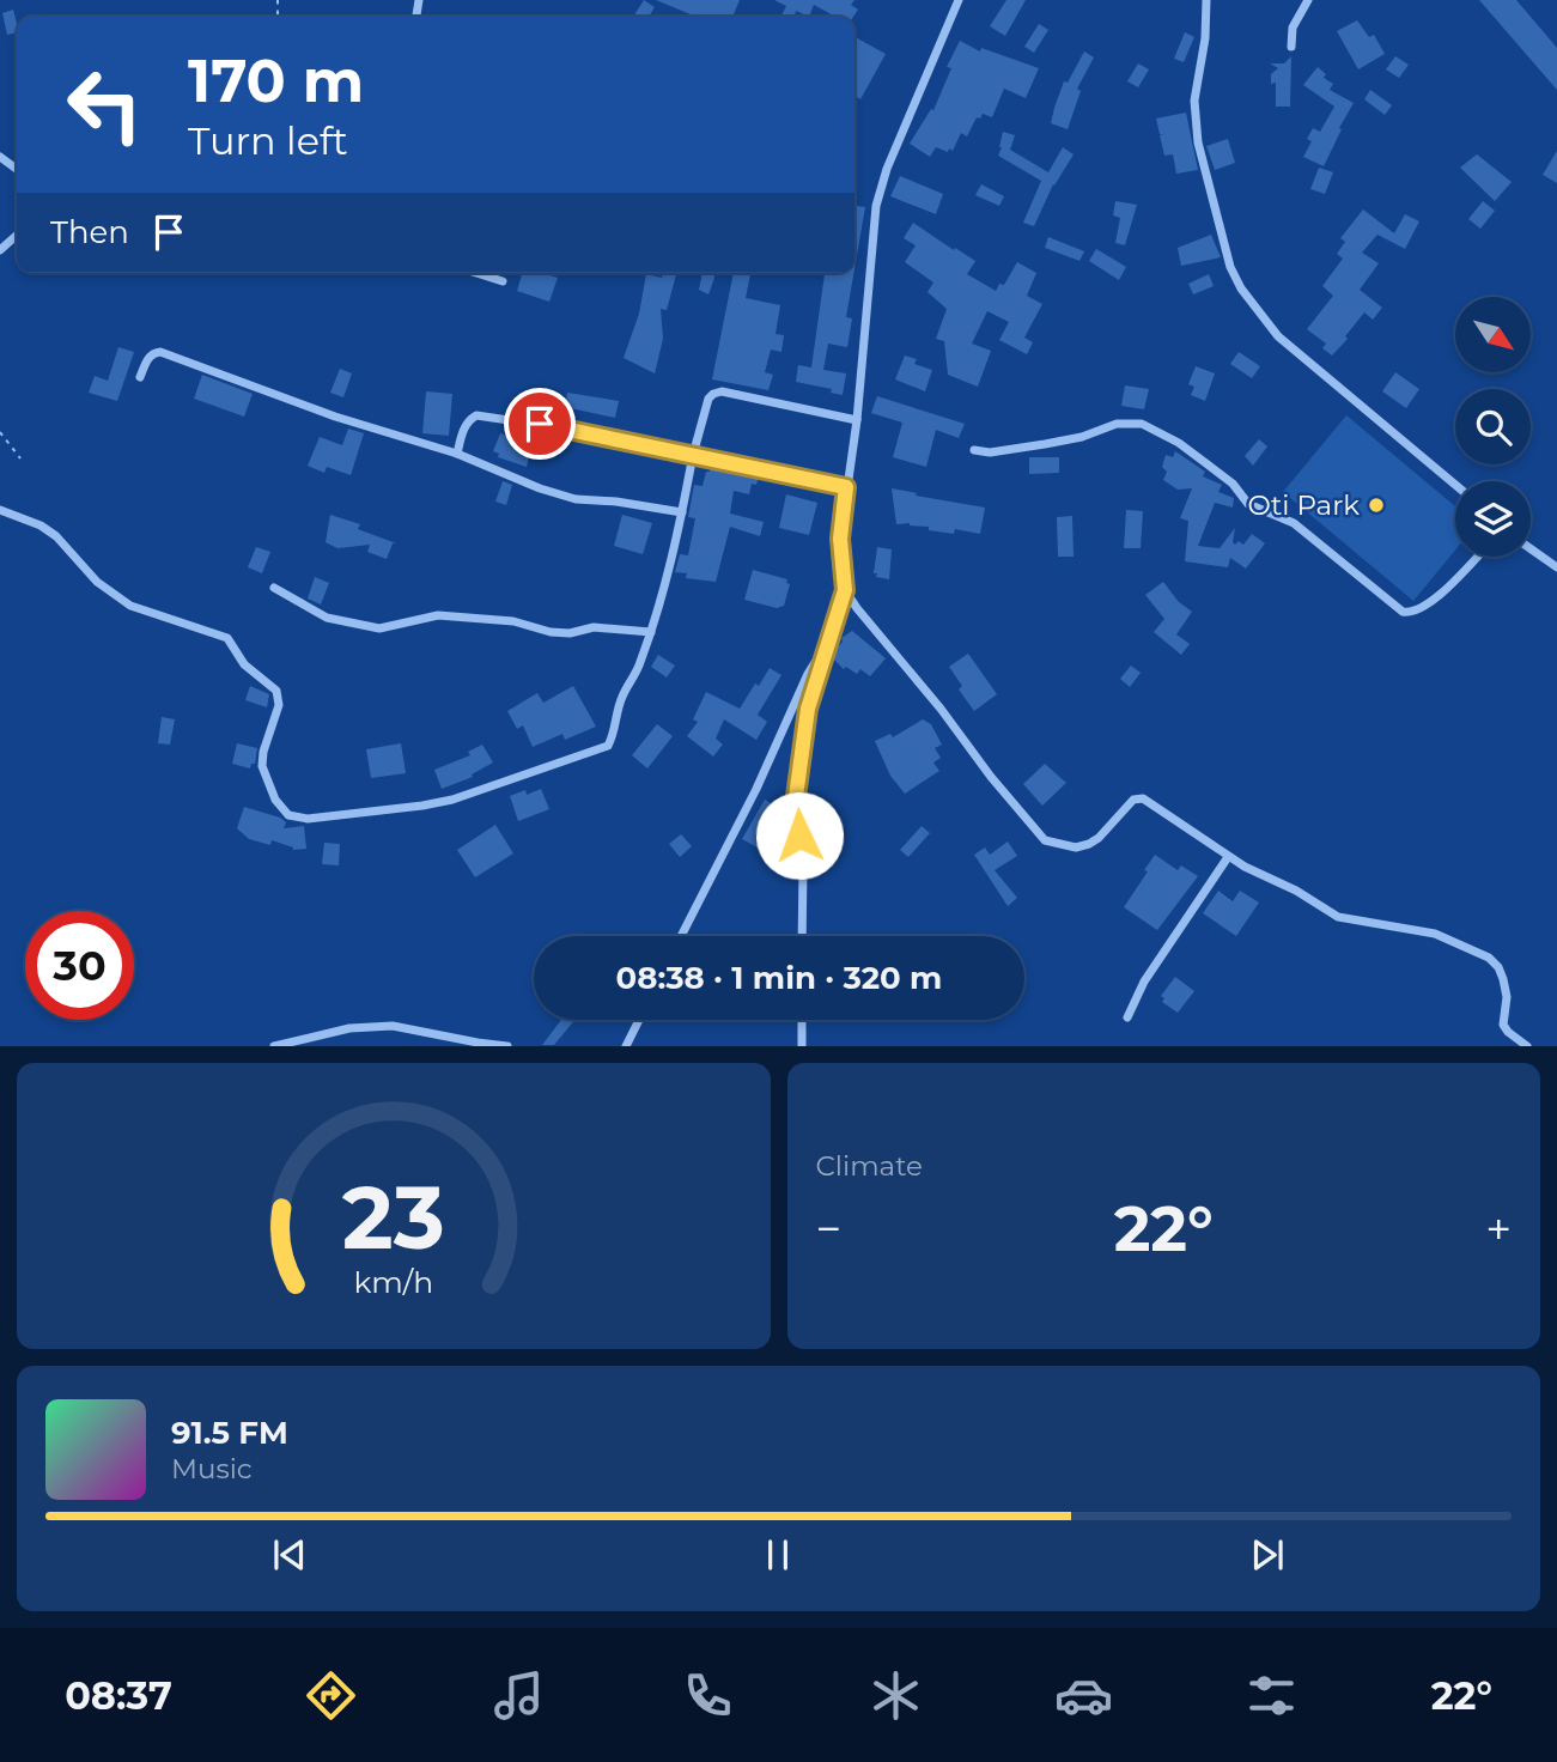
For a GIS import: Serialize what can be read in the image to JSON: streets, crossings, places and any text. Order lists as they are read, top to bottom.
{
  "places": ["Oti Park"],
  "north": "bottom right",
  "page": {
    "turn": ["170 m", "Turn left"],
    "then": "Then",
    "limit": "30",
    "trip": "08:38 · 1 min · 320 m",
    "tile": "Climate",
    "heat": ["−", "22°", "+"],
    "song": ["91.5 FM", "Music"],
    "tabs": ["08:37", "22°"],
    "gauge": ["23", "km/h"]
  }
}
